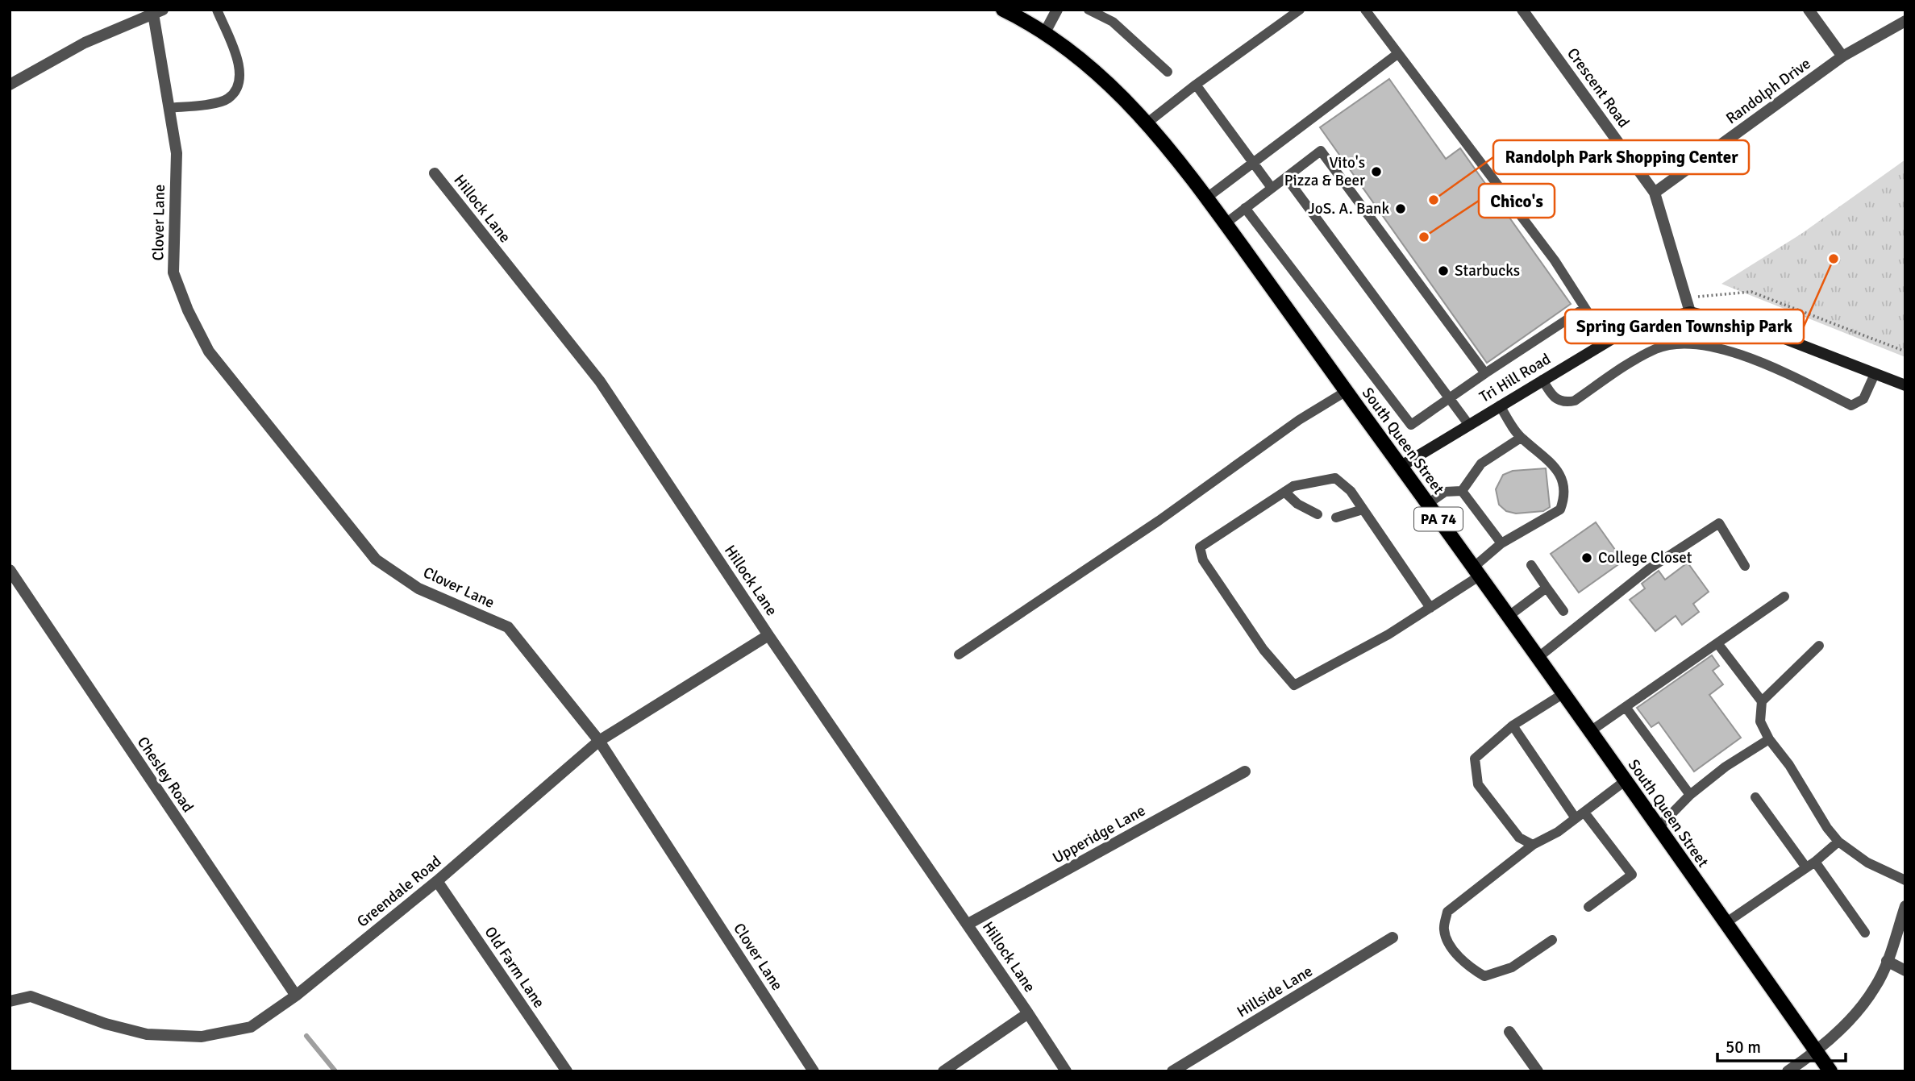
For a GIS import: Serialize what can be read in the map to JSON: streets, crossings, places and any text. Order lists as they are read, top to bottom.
{
  "streets": {
    "main road": ["South Queen Street", "PA 74"],
    "street": [
      "Crescent Road",
      "Randolph Drive",
      "Hillock Lane",
      "Clover Lane",
      "Tri Hill Road",
      "Chesley Road",
      "Upperidge Lane",
      "Greendale Road",
      "Old Farm Lane",
      "Hillside Lane"
    ]
  },
  "crossings": [
    ["Crescent Road", "Randolph Drive"],
    ["Crescent Road", "Tri Hill Road"],
    ["Hillock Lane", "Upperidge Lane"],
    ["Hillock Lane", "Greendale Road"],
    ["Clover Lane", "Greendale Road"],
    ["Tri Hill Road", "South Queen Street"],
    ["Chesley Road", "Greendale Road"],
    ["Greendale Road", "Old Farm Lane"]
  ],
  "places": [
    "Vito's Pizza & Beer",
    "Randolph Park Shopping Center",
    "JoS. A. Bank",
    "Chico's",
    "Spring Garden Township Park",
    "Starbucks",
    "College Closet"
  ],
  "scale_bar": "50 m"
}
